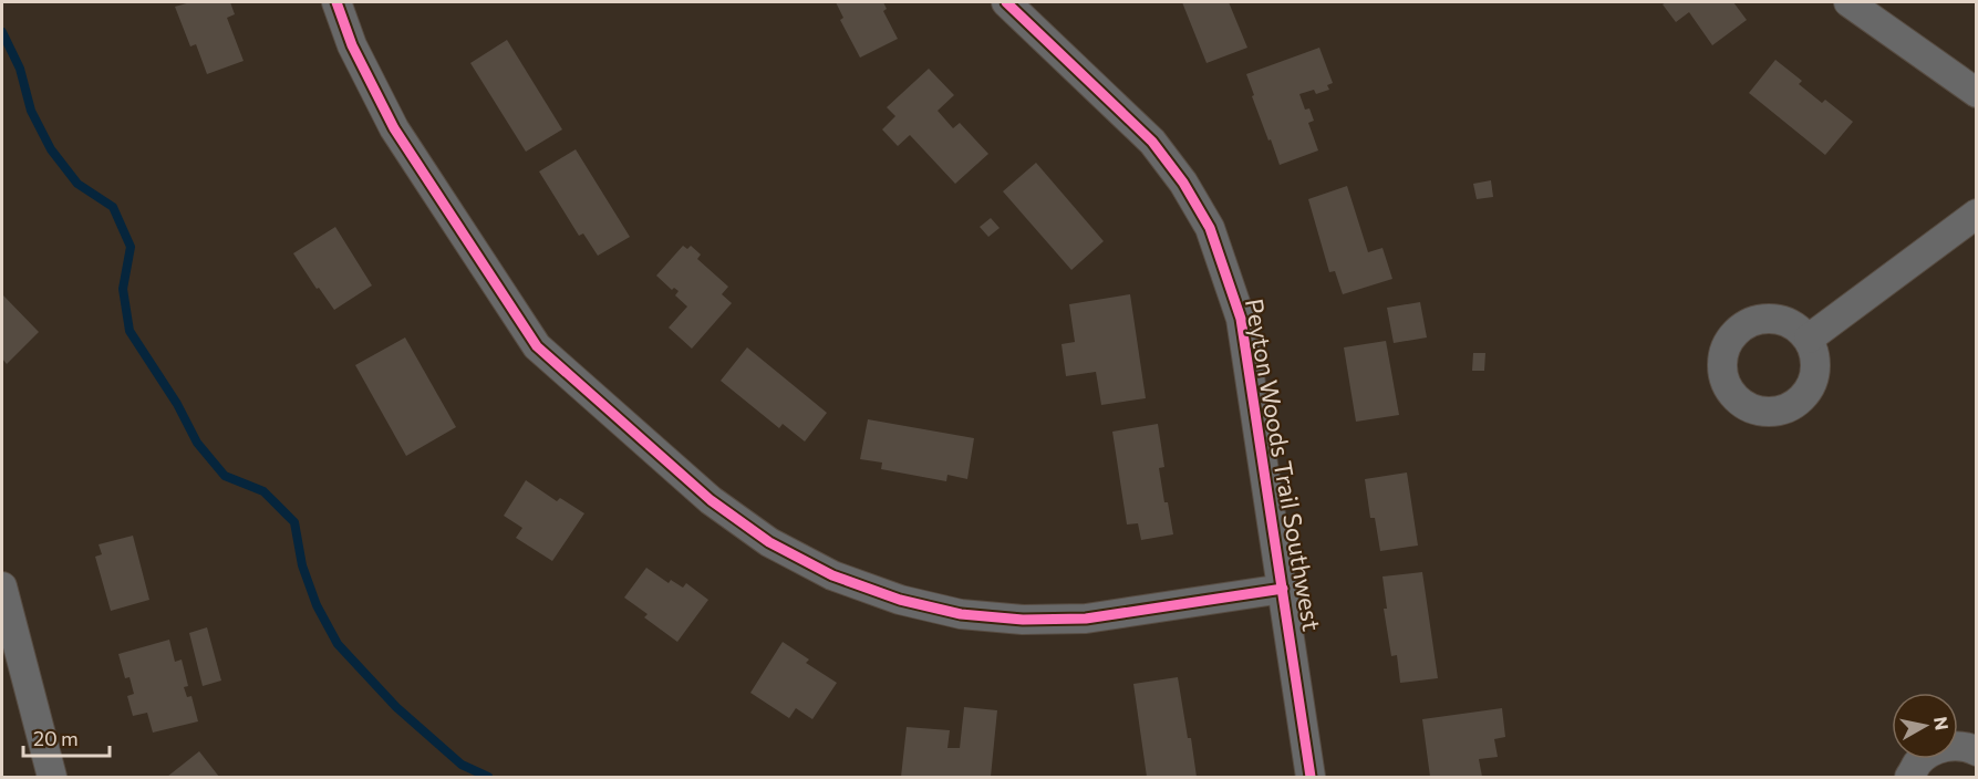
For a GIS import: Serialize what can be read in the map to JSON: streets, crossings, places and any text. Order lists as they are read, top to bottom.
{
  "streets": {
    "street": ["Peyton Woods Trail Southwest"]
  },
  "scale_bar": "20 m",
  "north": "right"
}
